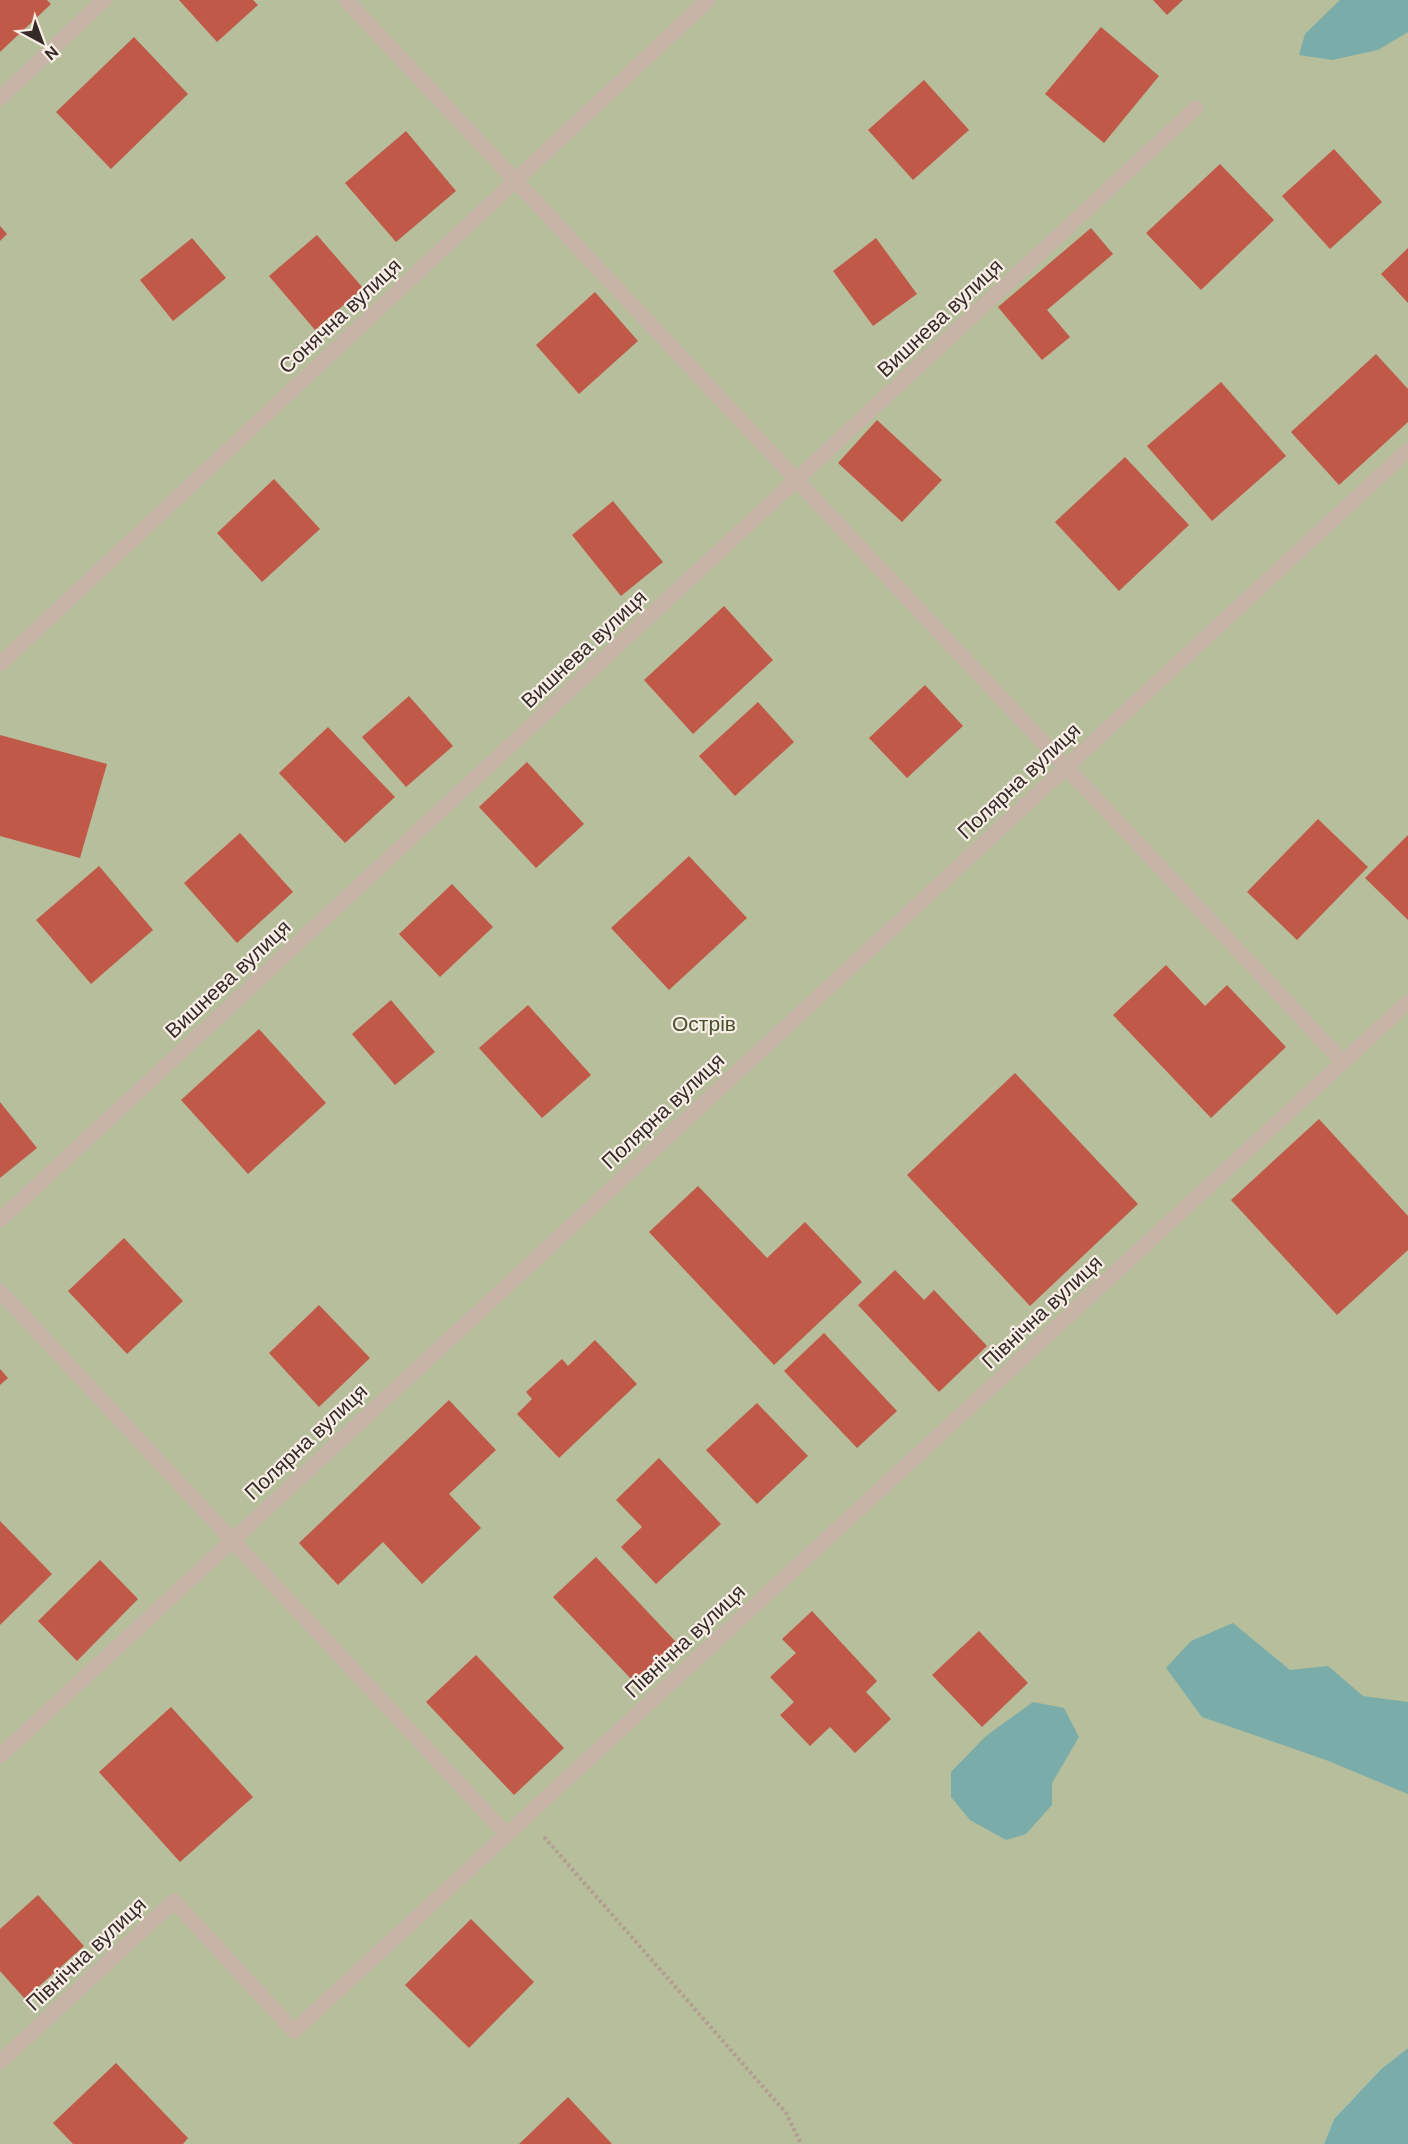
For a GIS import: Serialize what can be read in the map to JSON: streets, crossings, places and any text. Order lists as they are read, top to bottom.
{
  "streets": {
    "street": [
      "Сонячна вулиця",
      "Вишнева вулиця",
      "Полярна вулиця",
      "Північна вулиця"
    ]
  },
  "parks": ["Острів"],
  "north": "bottom right"
}
